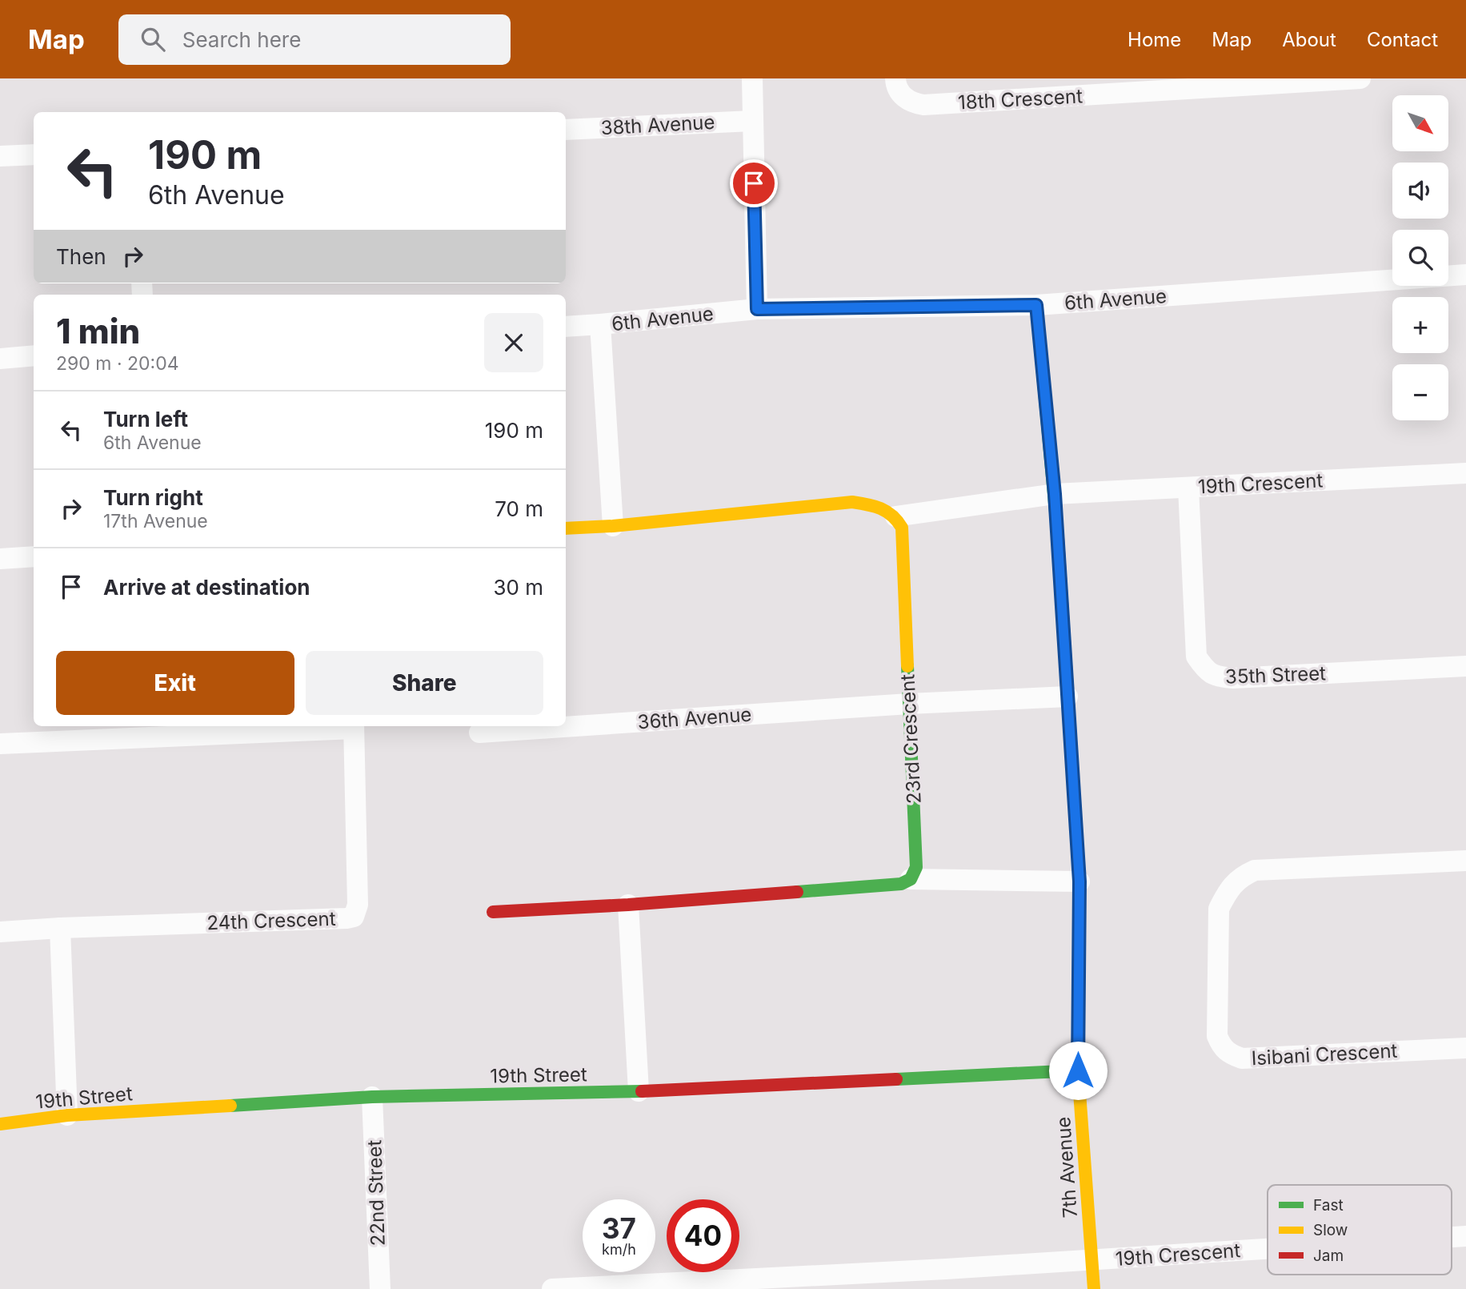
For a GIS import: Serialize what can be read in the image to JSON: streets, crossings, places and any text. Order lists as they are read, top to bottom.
{
  "streets": {
    "street": [
      "18th Crescent",
      "38th Avenue",
      "6th Avenue",
      "19th Crescent",
      "35th Street",
      "36th Avenue",
      "23rd Crescent",
      "24th Crescent",
      "Isibani Crescent",
      "19th Street",
      "7th Avenue",
      "22nd Street"
    ]
  },
  "crossings": [
    ["6th Avenue", "7th Avenue"],
    ["19th Crescent", "35th Street"],
    ["19th Crescent", "23rd Crescent"],
    ["19th Crescent", "7th Avenue"],
    ["36th Avenue", "23rd Crescent"],
    ["36th Avenue", "7th Avenue"],
    ["19th Street", "7th Avenue"],
    ["19th Street", "22nd Street"]
  ],
  "legend": ["Fast", "Slow", "Jam"],
  "north": "bottom right",
  "page": {
    "header": "Map",
    "search": "Search here",
    "nav": [
      "Home",
      "Map",
      "About",
      "Contact"
    ],
    "map_buttons": ["+", "−"],
    "turn": ["190 m", "6th Avenue"],
    "then": "Then",
    "heading": ["1 min", "290 m · 20:04"],
    "list": [
      {
        "name": "Turn left",
        "note": "6th Avenue",
        "value": "190 m"
      },
      {
        "name": "Turn right",
        "note": "17th Avenue",
        "value": "70 m"
      },
      {
        "name": "Arrive at destination",
        "value": "30 m"
      }
    ],
    "buttons": ["Exit", "Share"],
    "speed": "37 km/h",
    "limit": "40"
  }
}
